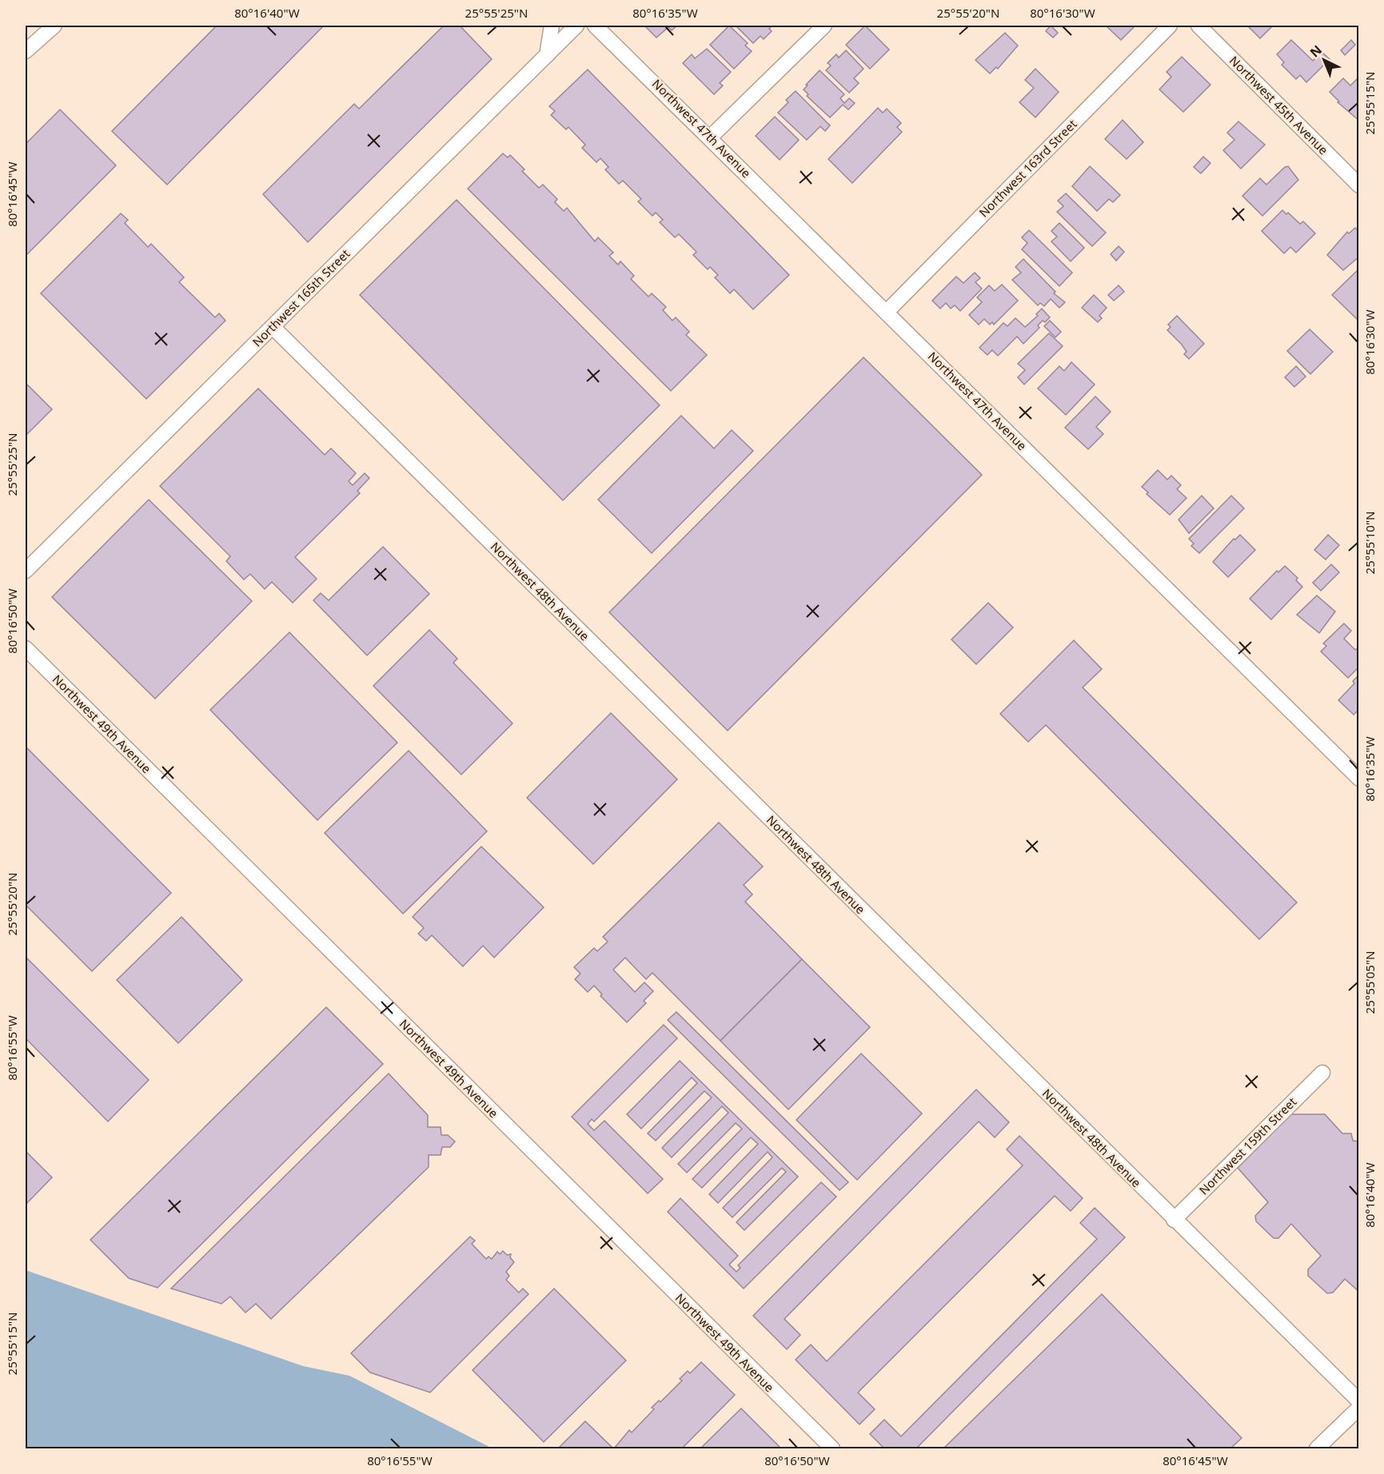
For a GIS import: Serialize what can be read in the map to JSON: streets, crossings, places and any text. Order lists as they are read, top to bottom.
{
  "streets": {
    "street": [
      "Northwest 45th Avenue",
      "Northwest 47th Avenue",
      "Northwest 163rd Street",
      "Northwest 165th Street",
      "Northwest 48th Avenue",
      "Northwest 49th Avenue",
      "Northwest 159th Street"
    ]
  },
  "crossings": [
    ["Northwest 47th Avenue", "Northwest 163rd Street"],
    ["Northwest 165th Street", "Northwest 48th Avenue"],
    ["Northwest 48th Avenue", "Northwest 159th Street"]
  ],
  "north": "top left",
  "coordinates": [
    "80°16'40\"W",
    "25°55'25\"N",
    "80°16'35\"W",
    "25°55'20\"N",
    "80°16'30\"W",
    "25°55'15\"N",
    "80°16'45\"W",
    "25°55'10\"N",
    "80°16'50\"W",
    "25°55'05\"N",
    "80°16'55\"W"
  ]
}
